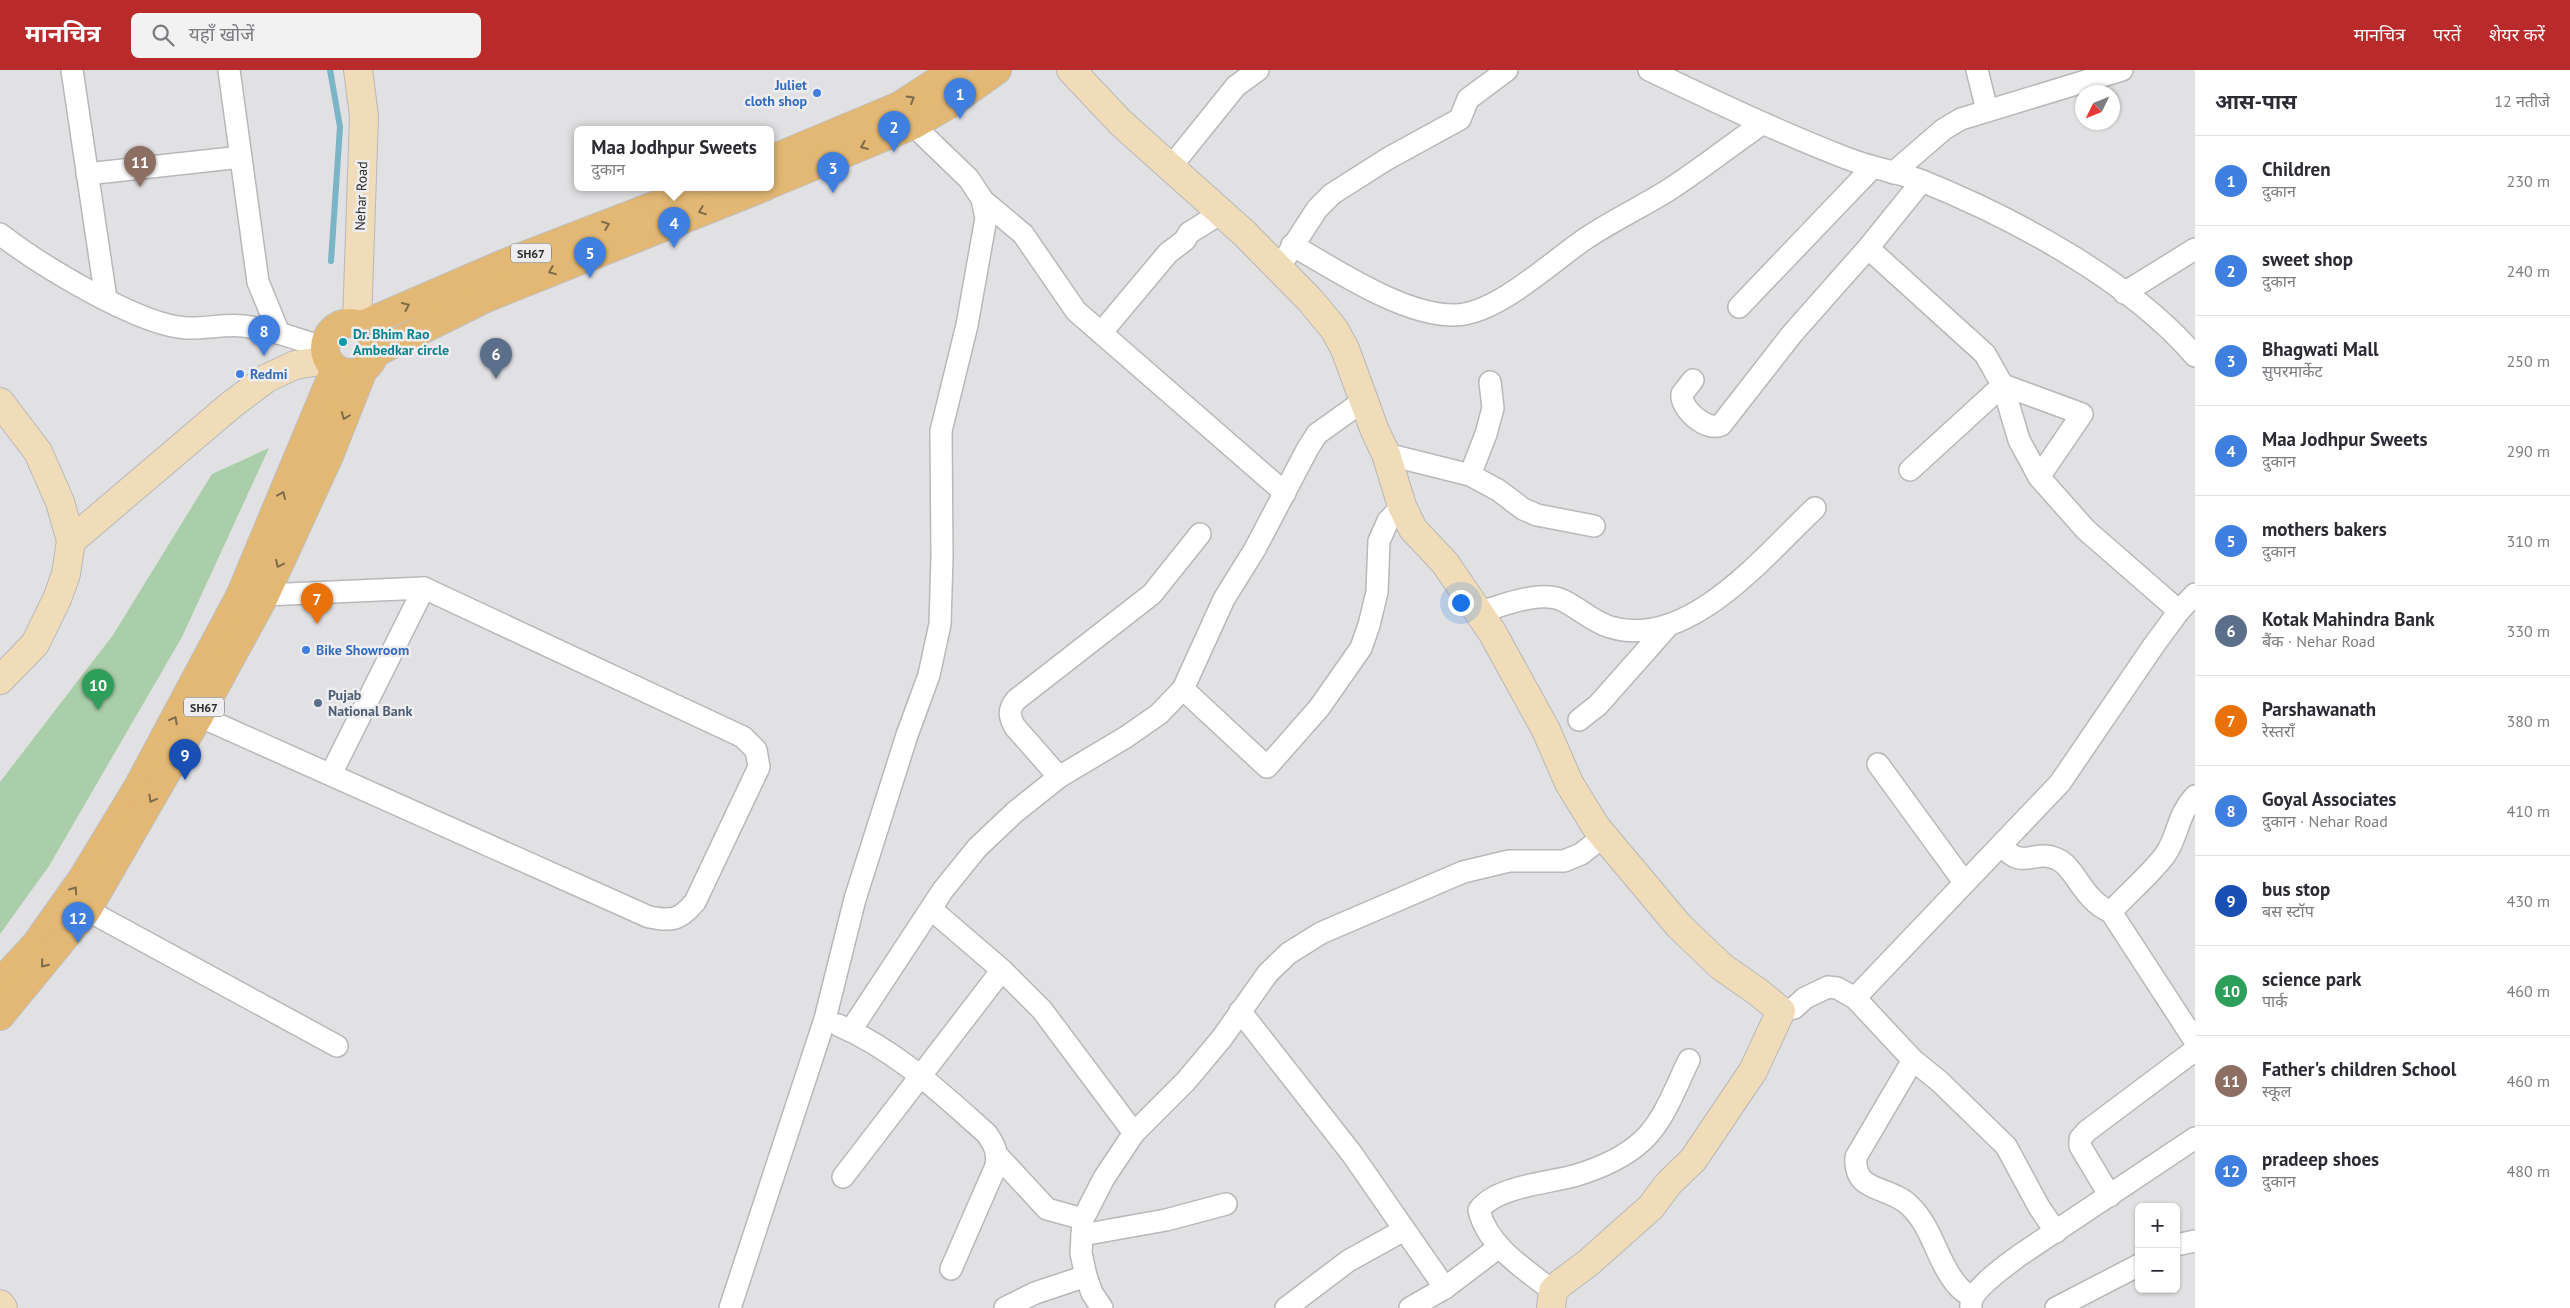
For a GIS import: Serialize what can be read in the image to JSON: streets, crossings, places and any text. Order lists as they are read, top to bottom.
{
  "streets": {
    "main road": ["SH67"],
    "street": ["Nehar Road"]
  },
  "crossings": [
    ["Nehar Road", "SH67"]
  ],
  "places": [
    "Juliet cloth shop",
    "Dr. Bhim Rao Ambedkar circle",
    "Redmi",
    "Bike Showroom",
    "Pujab National Bank"
  ],
  "north": "bottom left",
  "page": {
    "header": "मानचित्र",
    "search": "यहाँ खोजें",
    "nav": ["मानचित्र", "परतें", "शेयर करें"],
    "heading": ["आस-पास", "12 नतीजे"],
    "pins": [
      "1",
      "2",
      "11",
      "3",
      "4",
      "5",
      "8",
      "6",
      "7",
      "10",
      "9",
      "12"
    ],
    "popup": ["Maa Jodhpur Sweets", "दुकान"],
    "list": [
      {
        "mark": "1",
        "name": "Children",
        "note": "दुकान",
        "value": "230 m"
      },
      {
        "mark": "2",
        "name": "sweet shop",
        "note": "दुकान",
        "value": "240 m"
      },
      {
        "mark": "3",
        "name": "Bhagwati Mall",
        "note": "सुपरमार्केट",
        "value": "250 m"
      },
      {
        "mark": "4",
        "name": "Maa Jodhpur Sweets",
        "note": "दुकान",
        "value": "290 m"
      },
      {
        "mark": "5",
        "name": "mothers bakers",
        "note": "दुकान",
        "value": "310 m"
      },
      {
        "mark": "6",
        "name": "Kotak Mahindra Bank",
        "note": "बैंक · Nehar Road",
        "value": "330 m"
      },
      {
        "mark": "7",
        "name": "Parshawanath",
        "note": "रेस्तराँ",
        "value": "380 m"
      },
      {
        "mark": "8",
        "name": "Goyal Associates",
        "note": "दुकान · Nehar Road",
        "value": "410 m"
      },
      {
        "mark": "9",
        "name": "bus stop",
        "note": "बस स्टॉप",
        "value": "430 m"
      },
      {
        "mark": "10",
        "name": "science park",
        "note": "पार्क",
        "value": "460 m"
      },
      {
        "mark": "11",
        "name": "Father's children School",
        "note": "स्कूल",
        "value": "460 m"
      },
      {
        "mark": "12",
        "name": "pradeep shoes",
        "note": "दुकान",
        "value": "480 m"
      }
    ],
    "map_buttons": ["+", "−"]
  }
}
